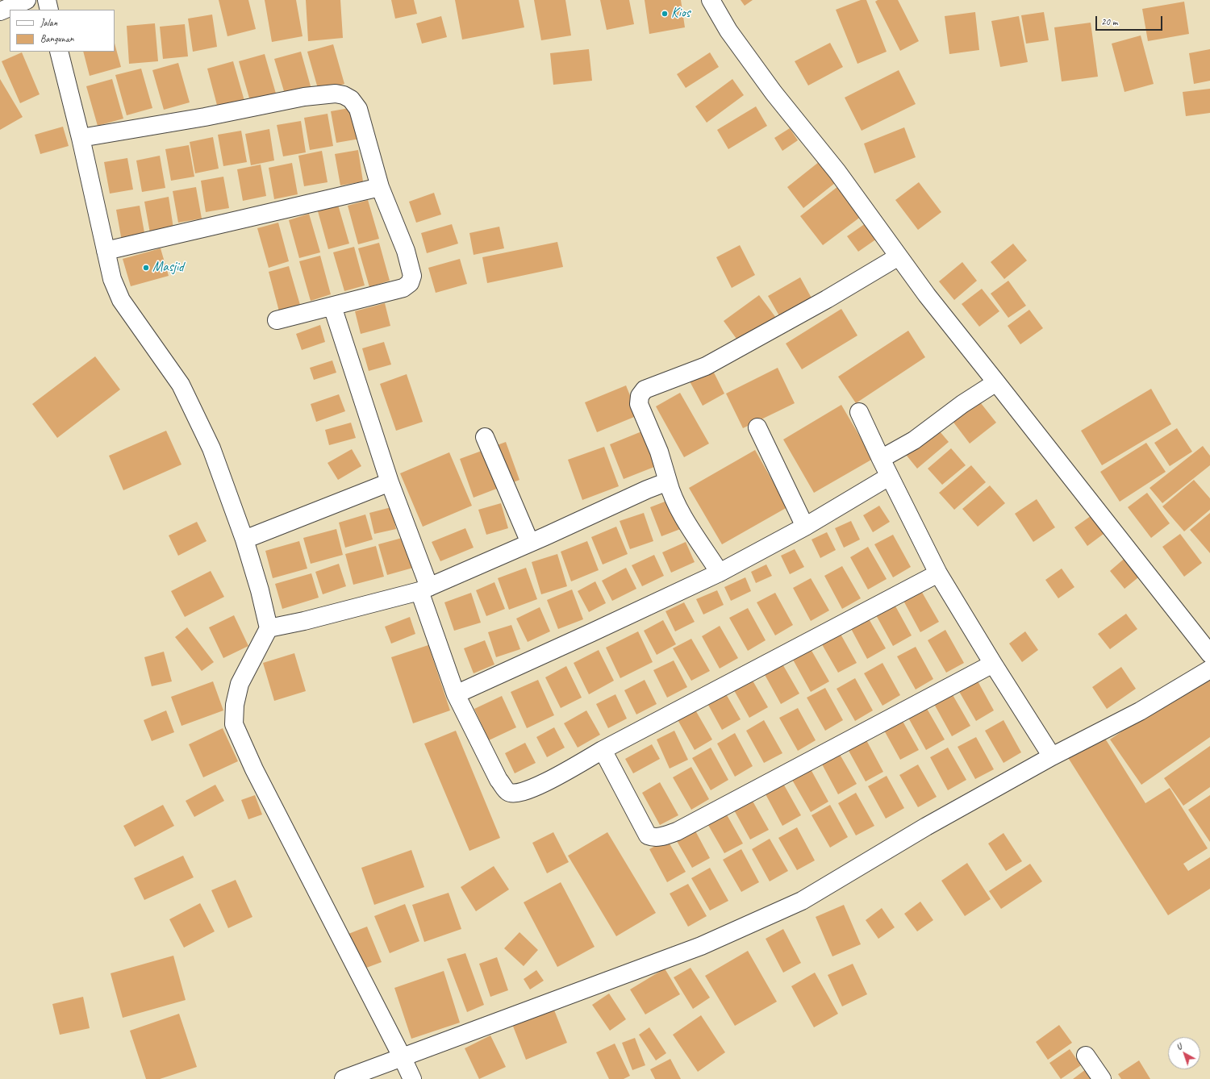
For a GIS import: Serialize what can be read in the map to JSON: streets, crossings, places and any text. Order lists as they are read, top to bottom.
{
  "places": ["Kios", "Masjid"],
  "legend": ["Jalan", "Bangunan"],
  "scale_bar": "20 m",
  "north": "top left"
}
